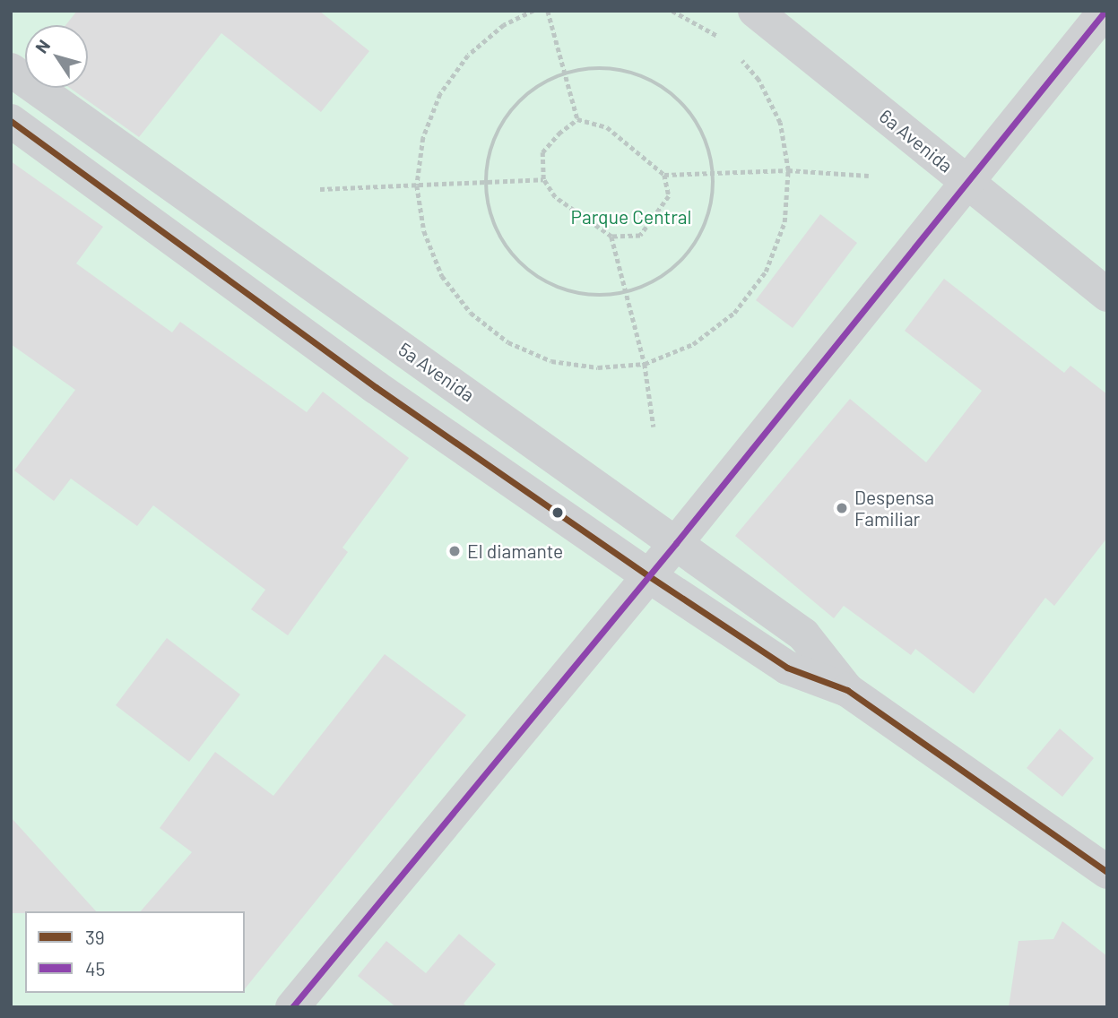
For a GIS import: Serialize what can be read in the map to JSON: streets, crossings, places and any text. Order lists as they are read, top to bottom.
{
  "streets": {
    "street": ["6a Avenida", "5a Avenida"]
  },
  "parks": ["Parque Central"],
  "places": ["Despensa Familiar", "El diamante"],
  "lines": ["transit line 45", "transit line 39"],
  "legend": ["39", "45"],
  "north": "top left"
}
